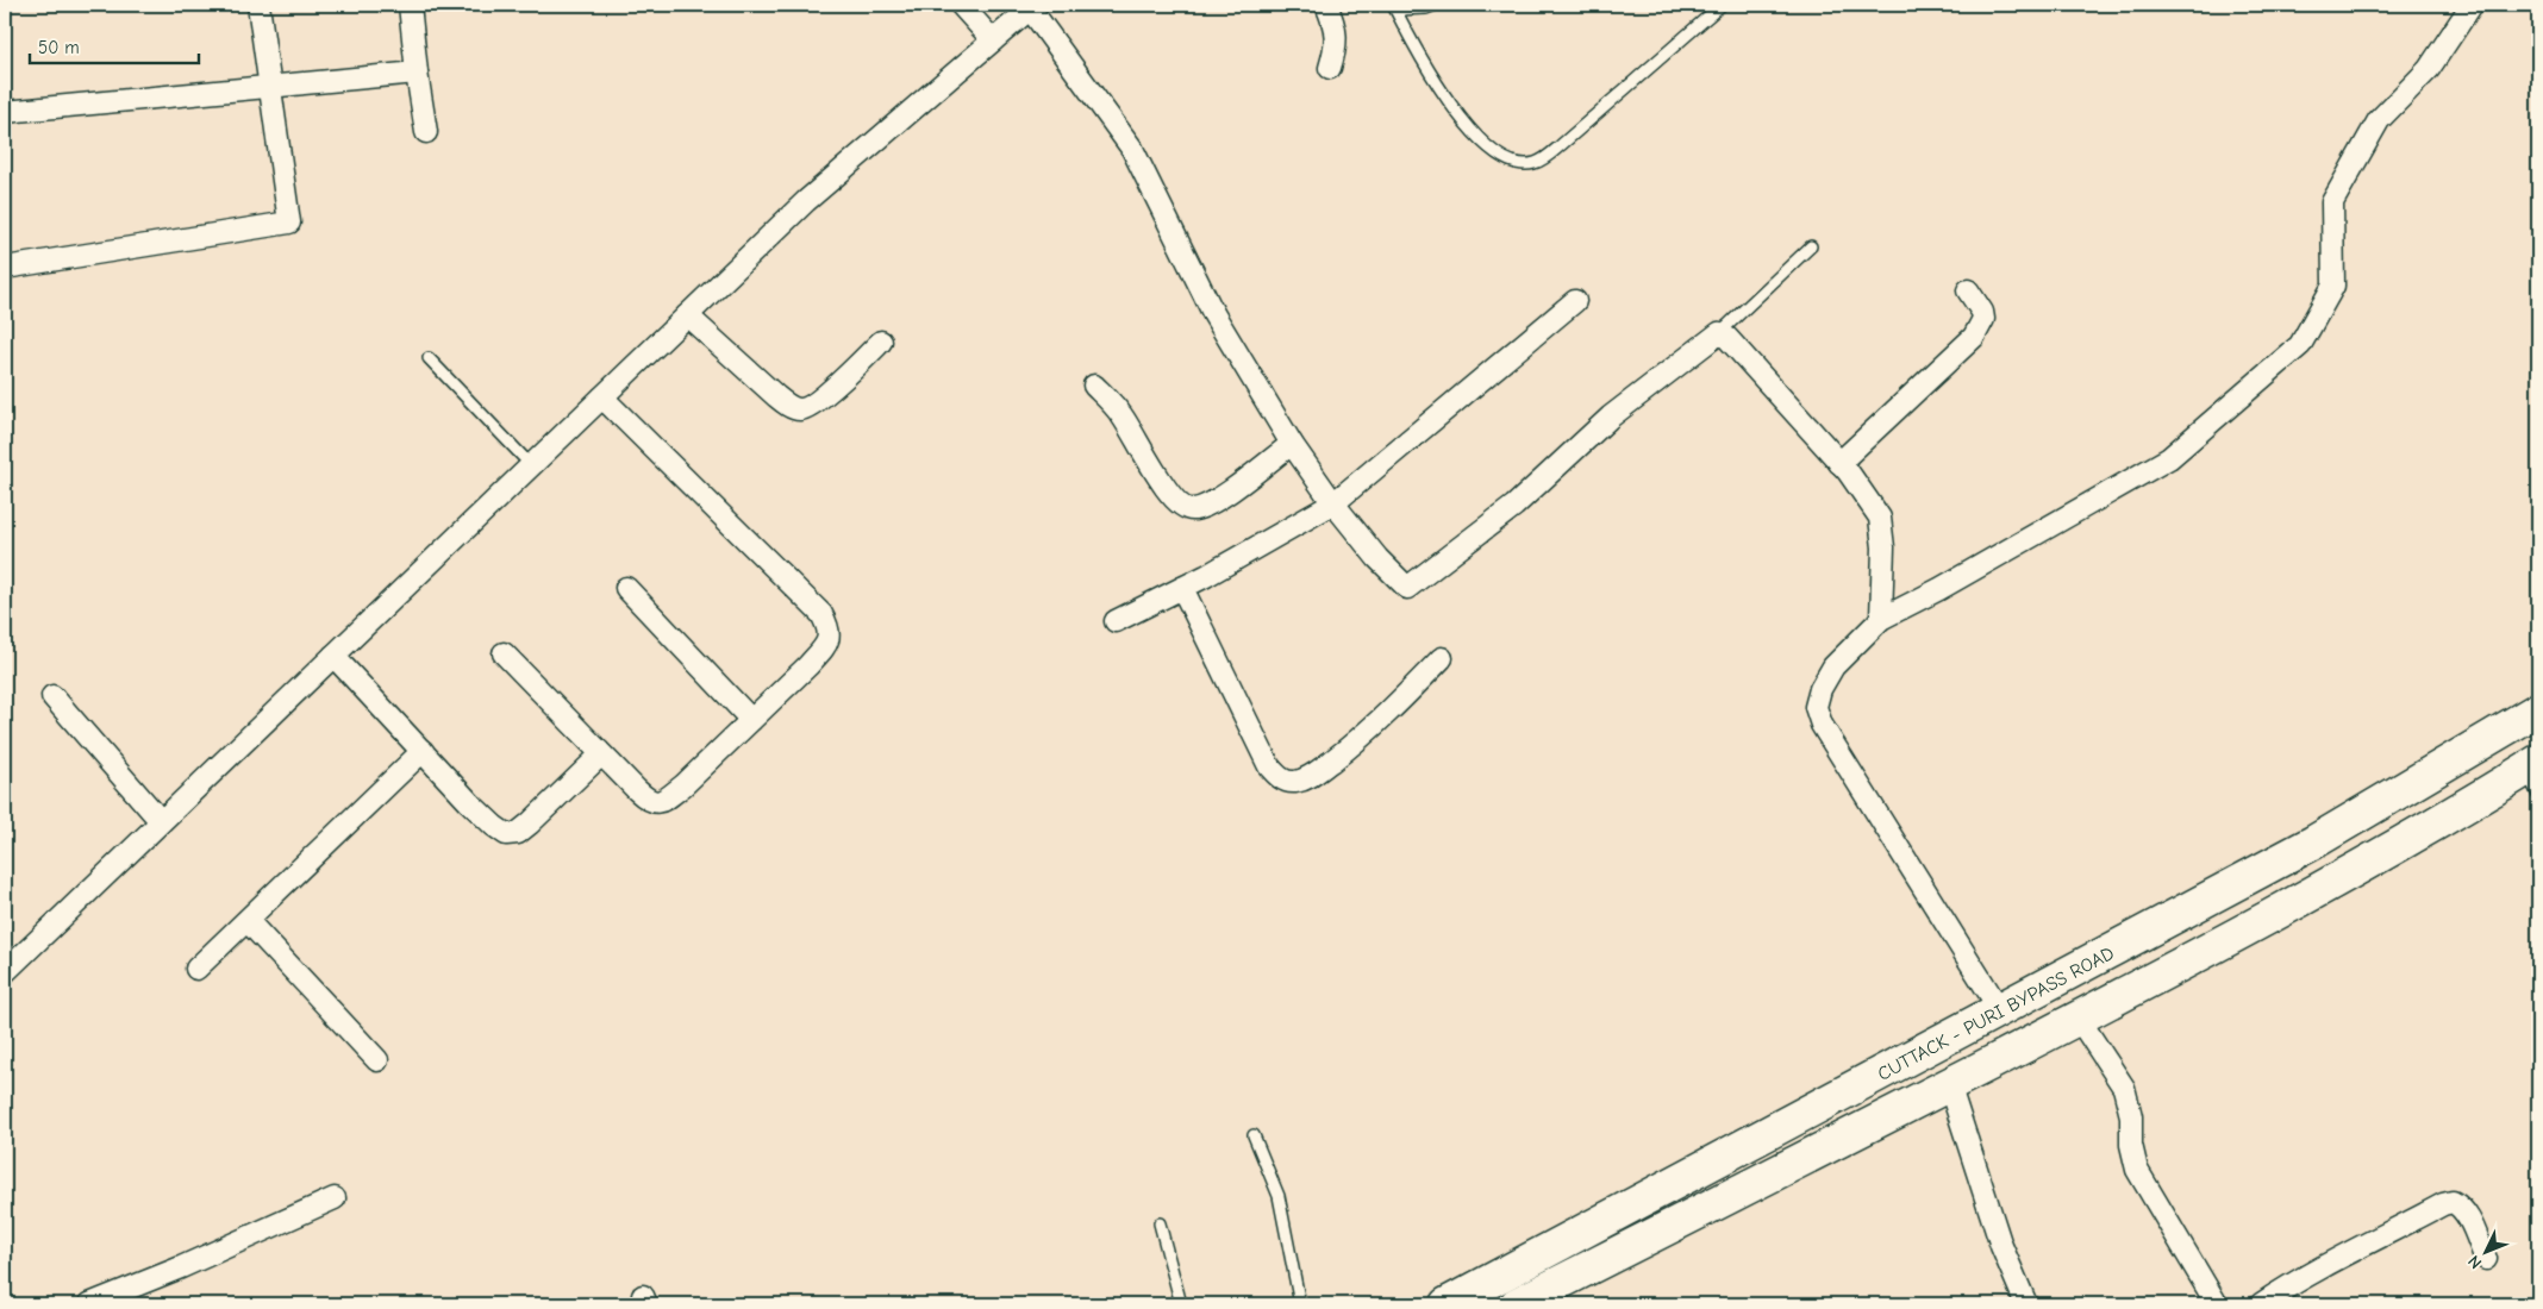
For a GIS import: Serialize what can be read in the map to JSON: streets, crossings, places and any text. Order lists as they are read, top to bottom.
{
  "streets": {
    "highway": ["CUTTACK - PURI BYPASS ROAD"]
  },
  "scale_bar": "50 m",
  "north": "bottom left"
}
